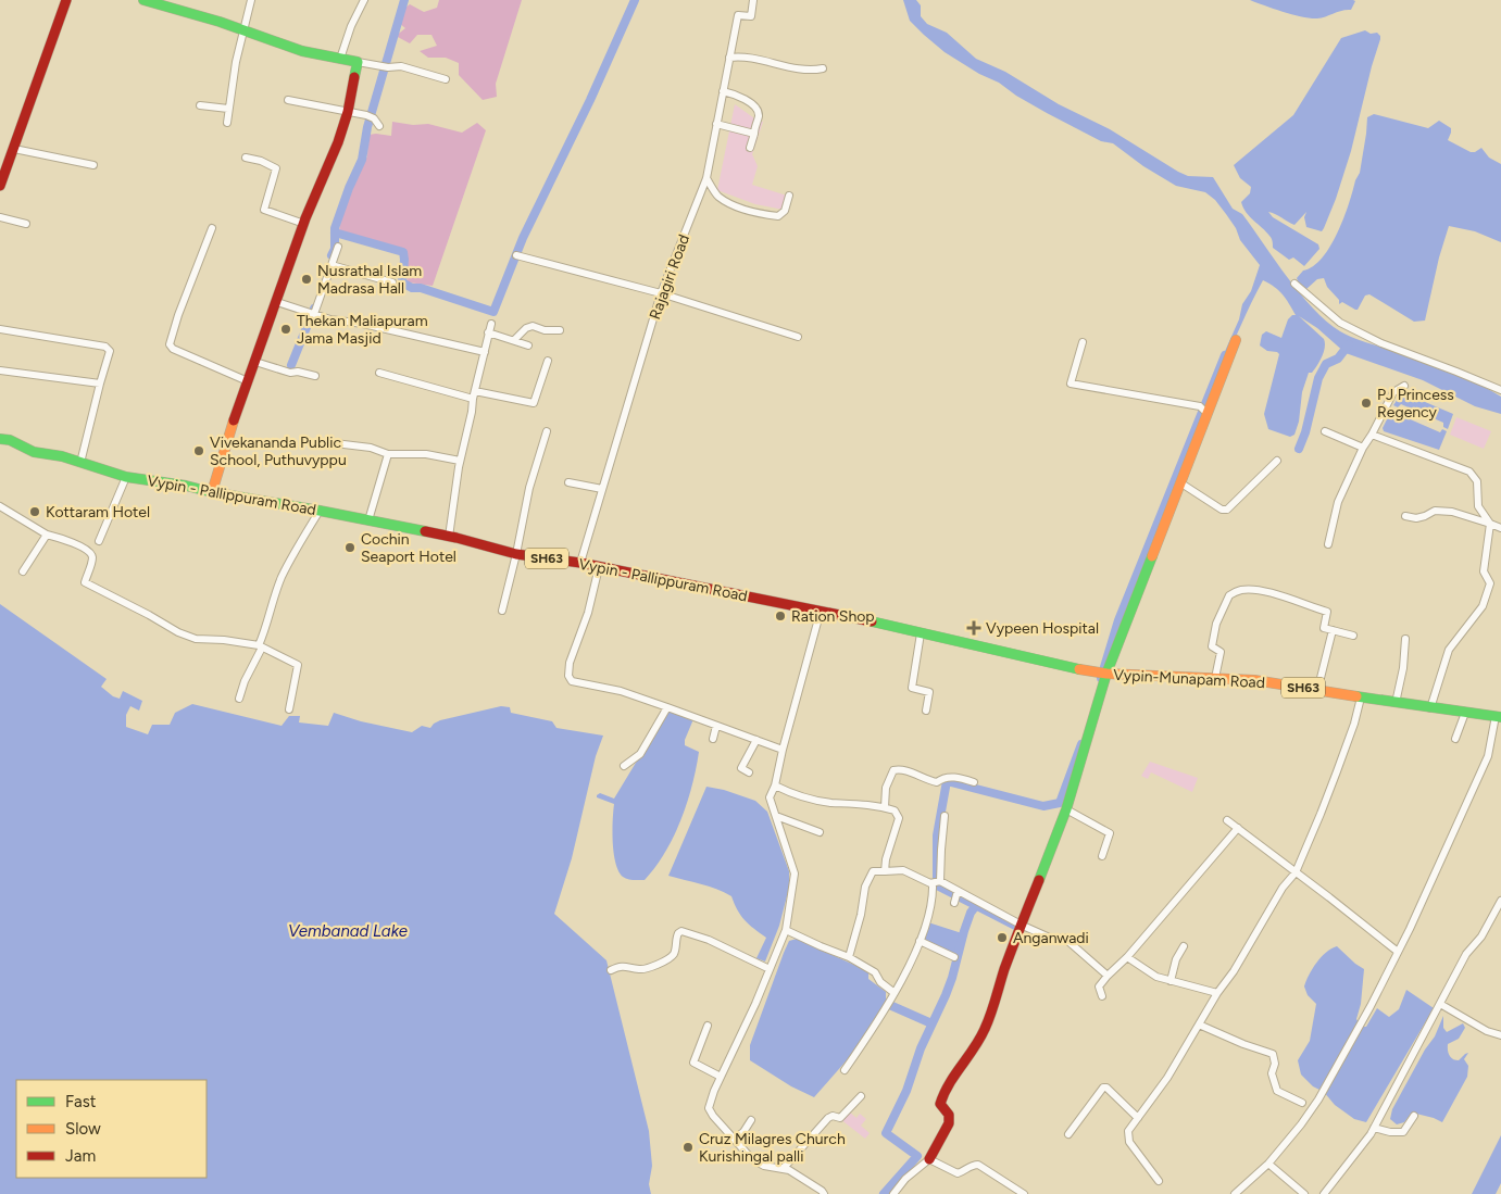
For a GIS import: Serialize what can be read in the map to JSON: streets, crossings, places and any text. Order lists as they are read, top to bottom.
{
  "streets": {
    "main road": ["Vypin - Pallippuram Road", "SH63", "Vypin-Munapam Road"],
    "street": ["Rajagiri Road"]
  },
  "crossings": [
    ["Rajagiri Road", "Vypin - Pallippuram Road"],
    ["Vypin - Pallippuram Road", "Vypin-Munapam Road"]
  ],
  "water": ["Vembanad Lake"],
  "places": {
    "other": [
      "Nusrathal Islam Madrasa Hall",
      "Thekan Maliapuram Jama Masjid",
      "PJ Princess Regency",
      "Vivekananda Public School, Puthuvyppu",
      "Kottaram Hotel",
      "Cochin Seaport Hotel",
      "Ration Shop",
      "Anganwadi",
      "Cruz Milagres Church Kurishingal palli"
    ],
    "health": ["Vypeen Hospital"]
  },
  "legend": ["Fast", "Slow", "Jam"]
}
